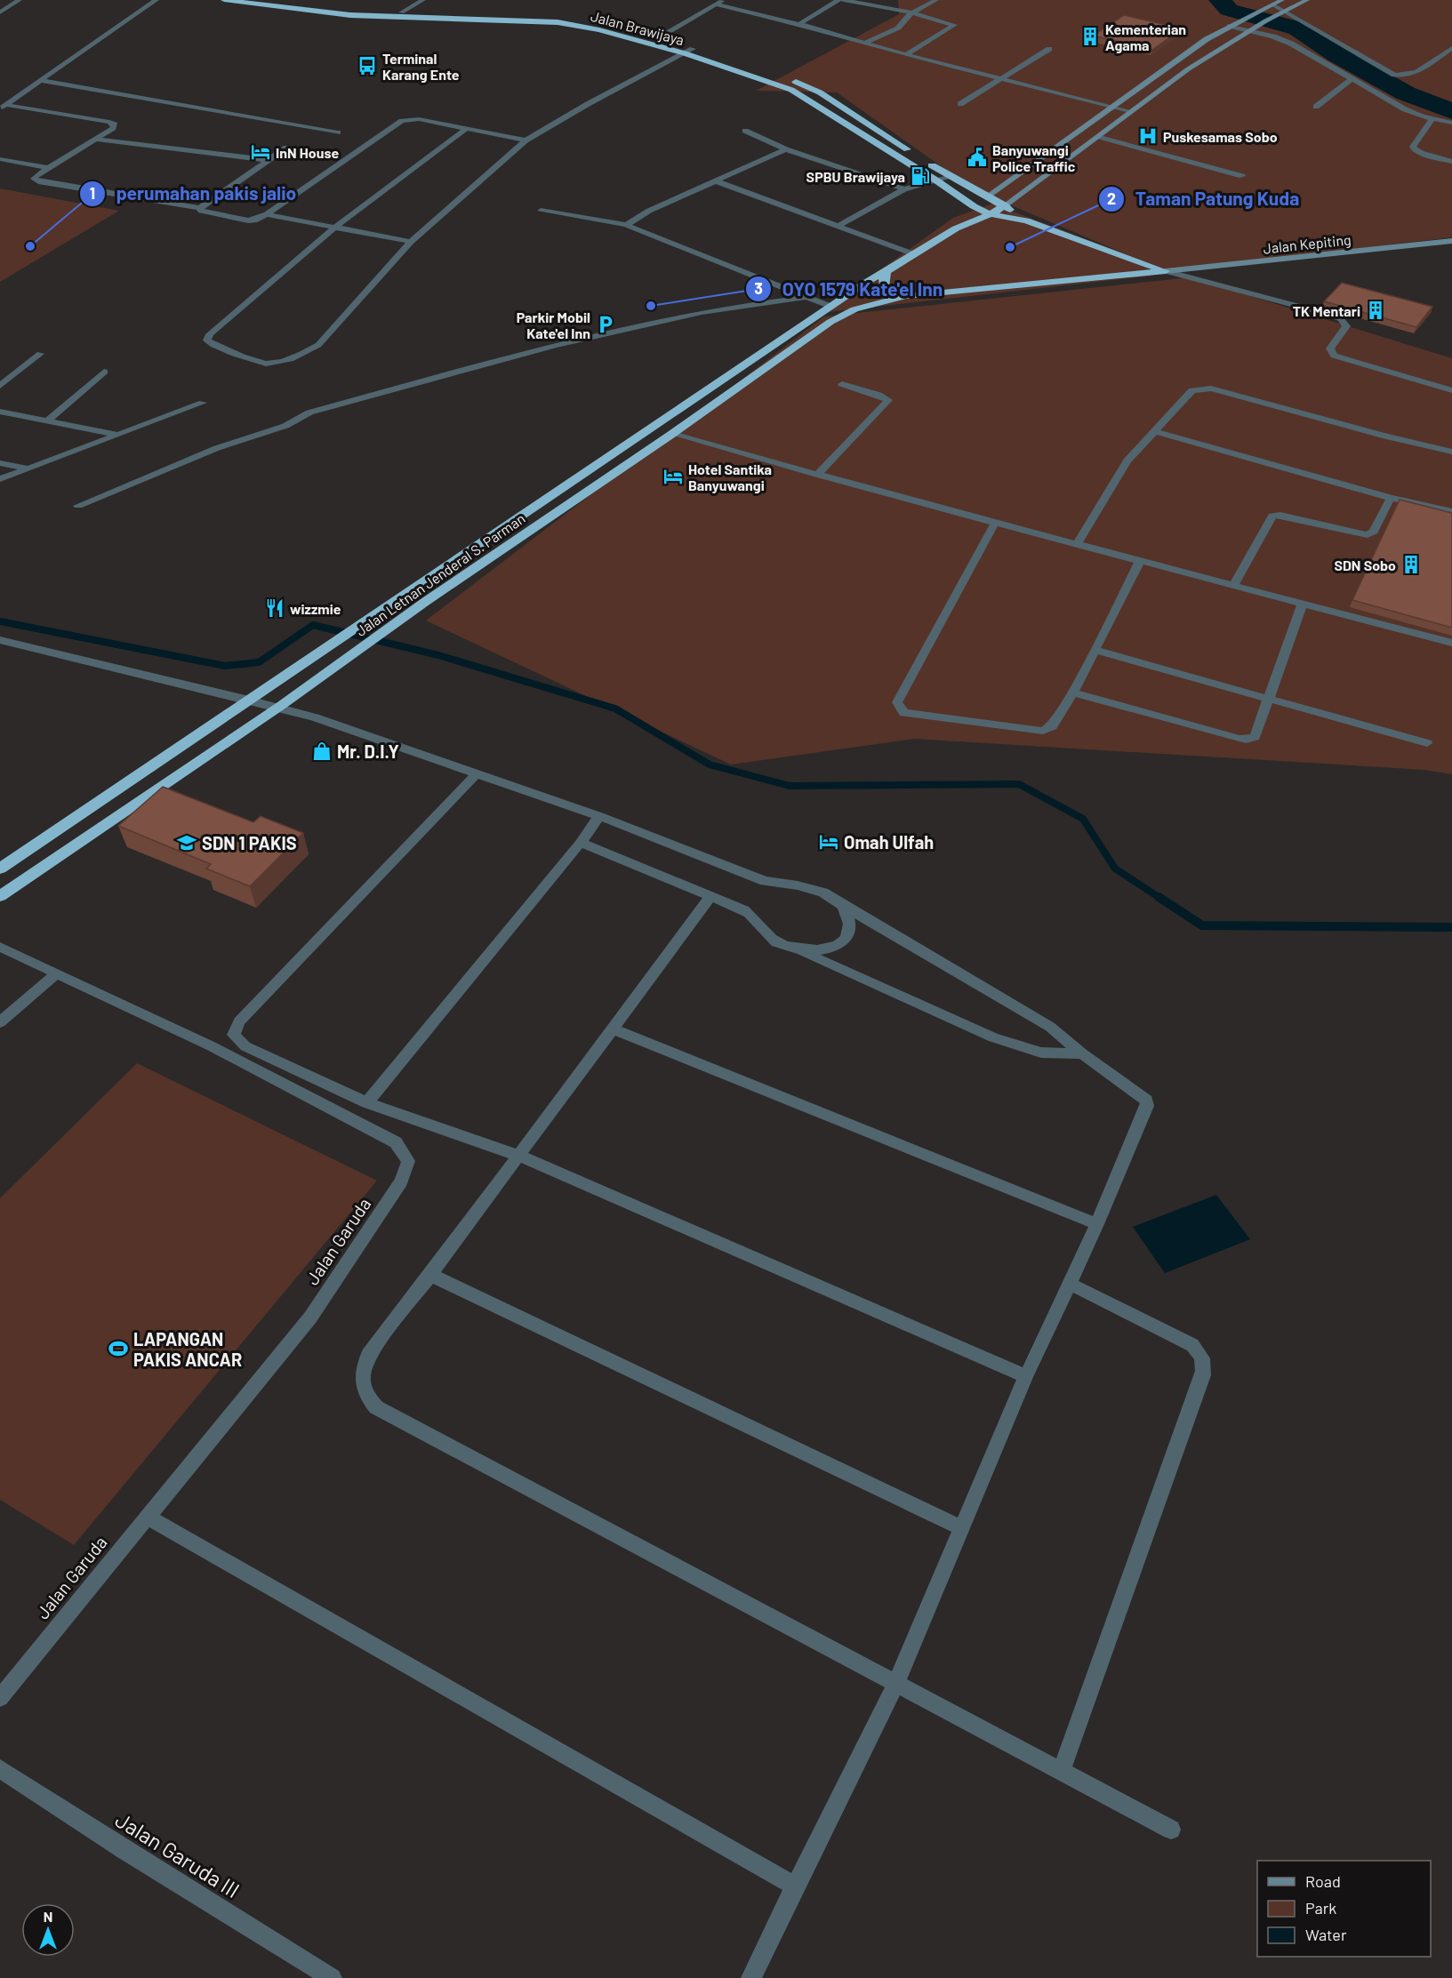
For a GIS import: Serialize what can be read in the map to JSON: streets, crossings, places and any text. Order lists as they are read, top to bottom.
{
  "streets": {
    "highway": ["Jalan Brawijaya", "Jalan Letnan Jenderal S. Parman"],
    "main road": ["Jalan Kepiting"],
    "street": ["Jalan Garuda", "Jalan Garuda III"]
  },
  "crossings": [
    ["Jalan Kepiting", "Jalan Letnan Jenderal S. Parman"]
  ],
  "places": {
    "building": ["Kementerian Agama", "TK Mentari", "SDN Sobo"],
    "bus stop": ["Terminal Karang Ente"],
    "hospital": ["Puskesamas Sobo"],
    "hotel": ["InN House", "Hotel Santika Banyuwangi", "Omah Ulfah"],
    "public building": ["Banyuwangi Police Traffic"],
    "fuel station": ["SPBU Brawijaya"],
    "other": ["perumahan pakis jalio", "Taman Patung Kuda", "OYO 1579 Kate'el Inn"],
    "parking": ["Parkir Mobil Kate'el Inn"],
    "restaurant": ["wizzmie"],
    "shop": ["Mr. D.I.Y"],
    "school or university": ["SDN 1 PAKIS"],
    "sports": ["LAPANGAN PAKIS ANCAR"]
  },
  "legend": ["Road", "Park", "Water"],
  "north": "top"
}
